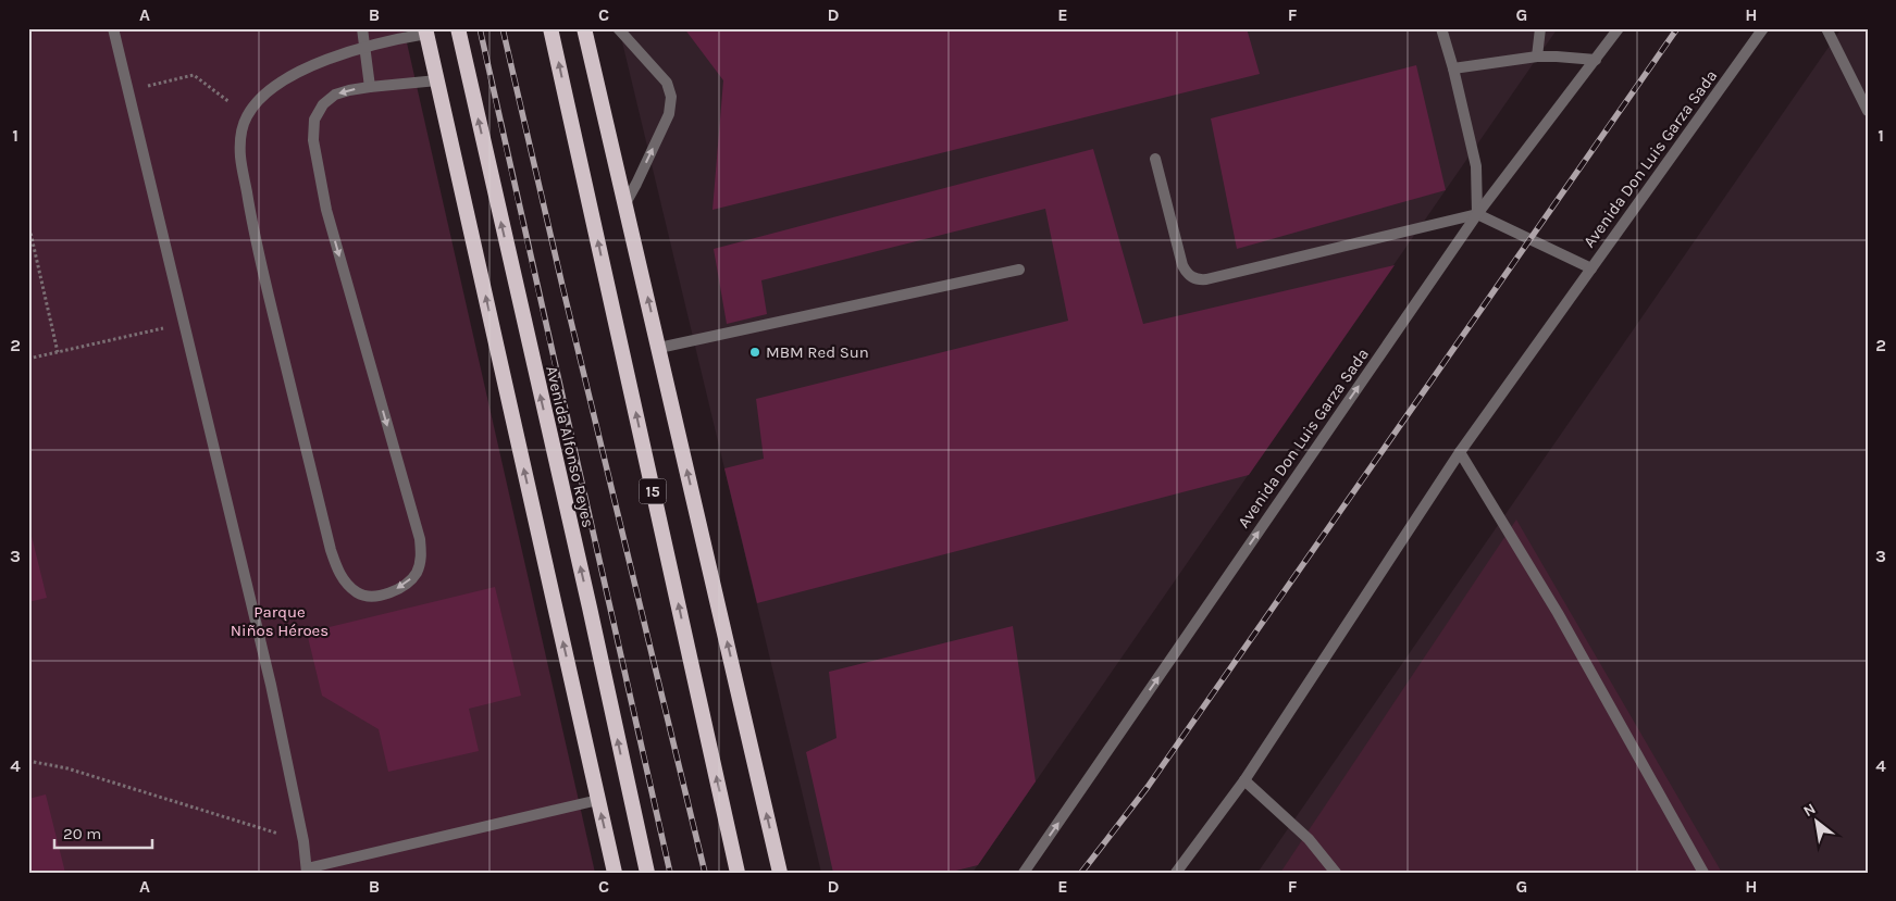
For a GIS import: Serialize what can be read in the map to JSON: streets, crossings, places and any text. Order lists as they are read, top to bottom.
{
  "streets": {
    "highway": ["Avenida Alfonso Reyes", "15"],
    "street": ["Avenida Don Luis Garza Sada"]
  },
  "one_way": ["Avenida Don Luis Garza Sada"],
  "parks": ["Parque Niños Héroes"],
  "places": ["MBM Red Sun"],
  "scale_bar": "20 m",
  "north": "top left",
  "grid": {
    "columns": [
      "A",
      "B",
      "C",
      "D",
      "E",
      "F",
      "G",
      "H"
    ],
    "rows": [
      "1",
      "2",
      "3",
      "4"
    ]
  }
}
